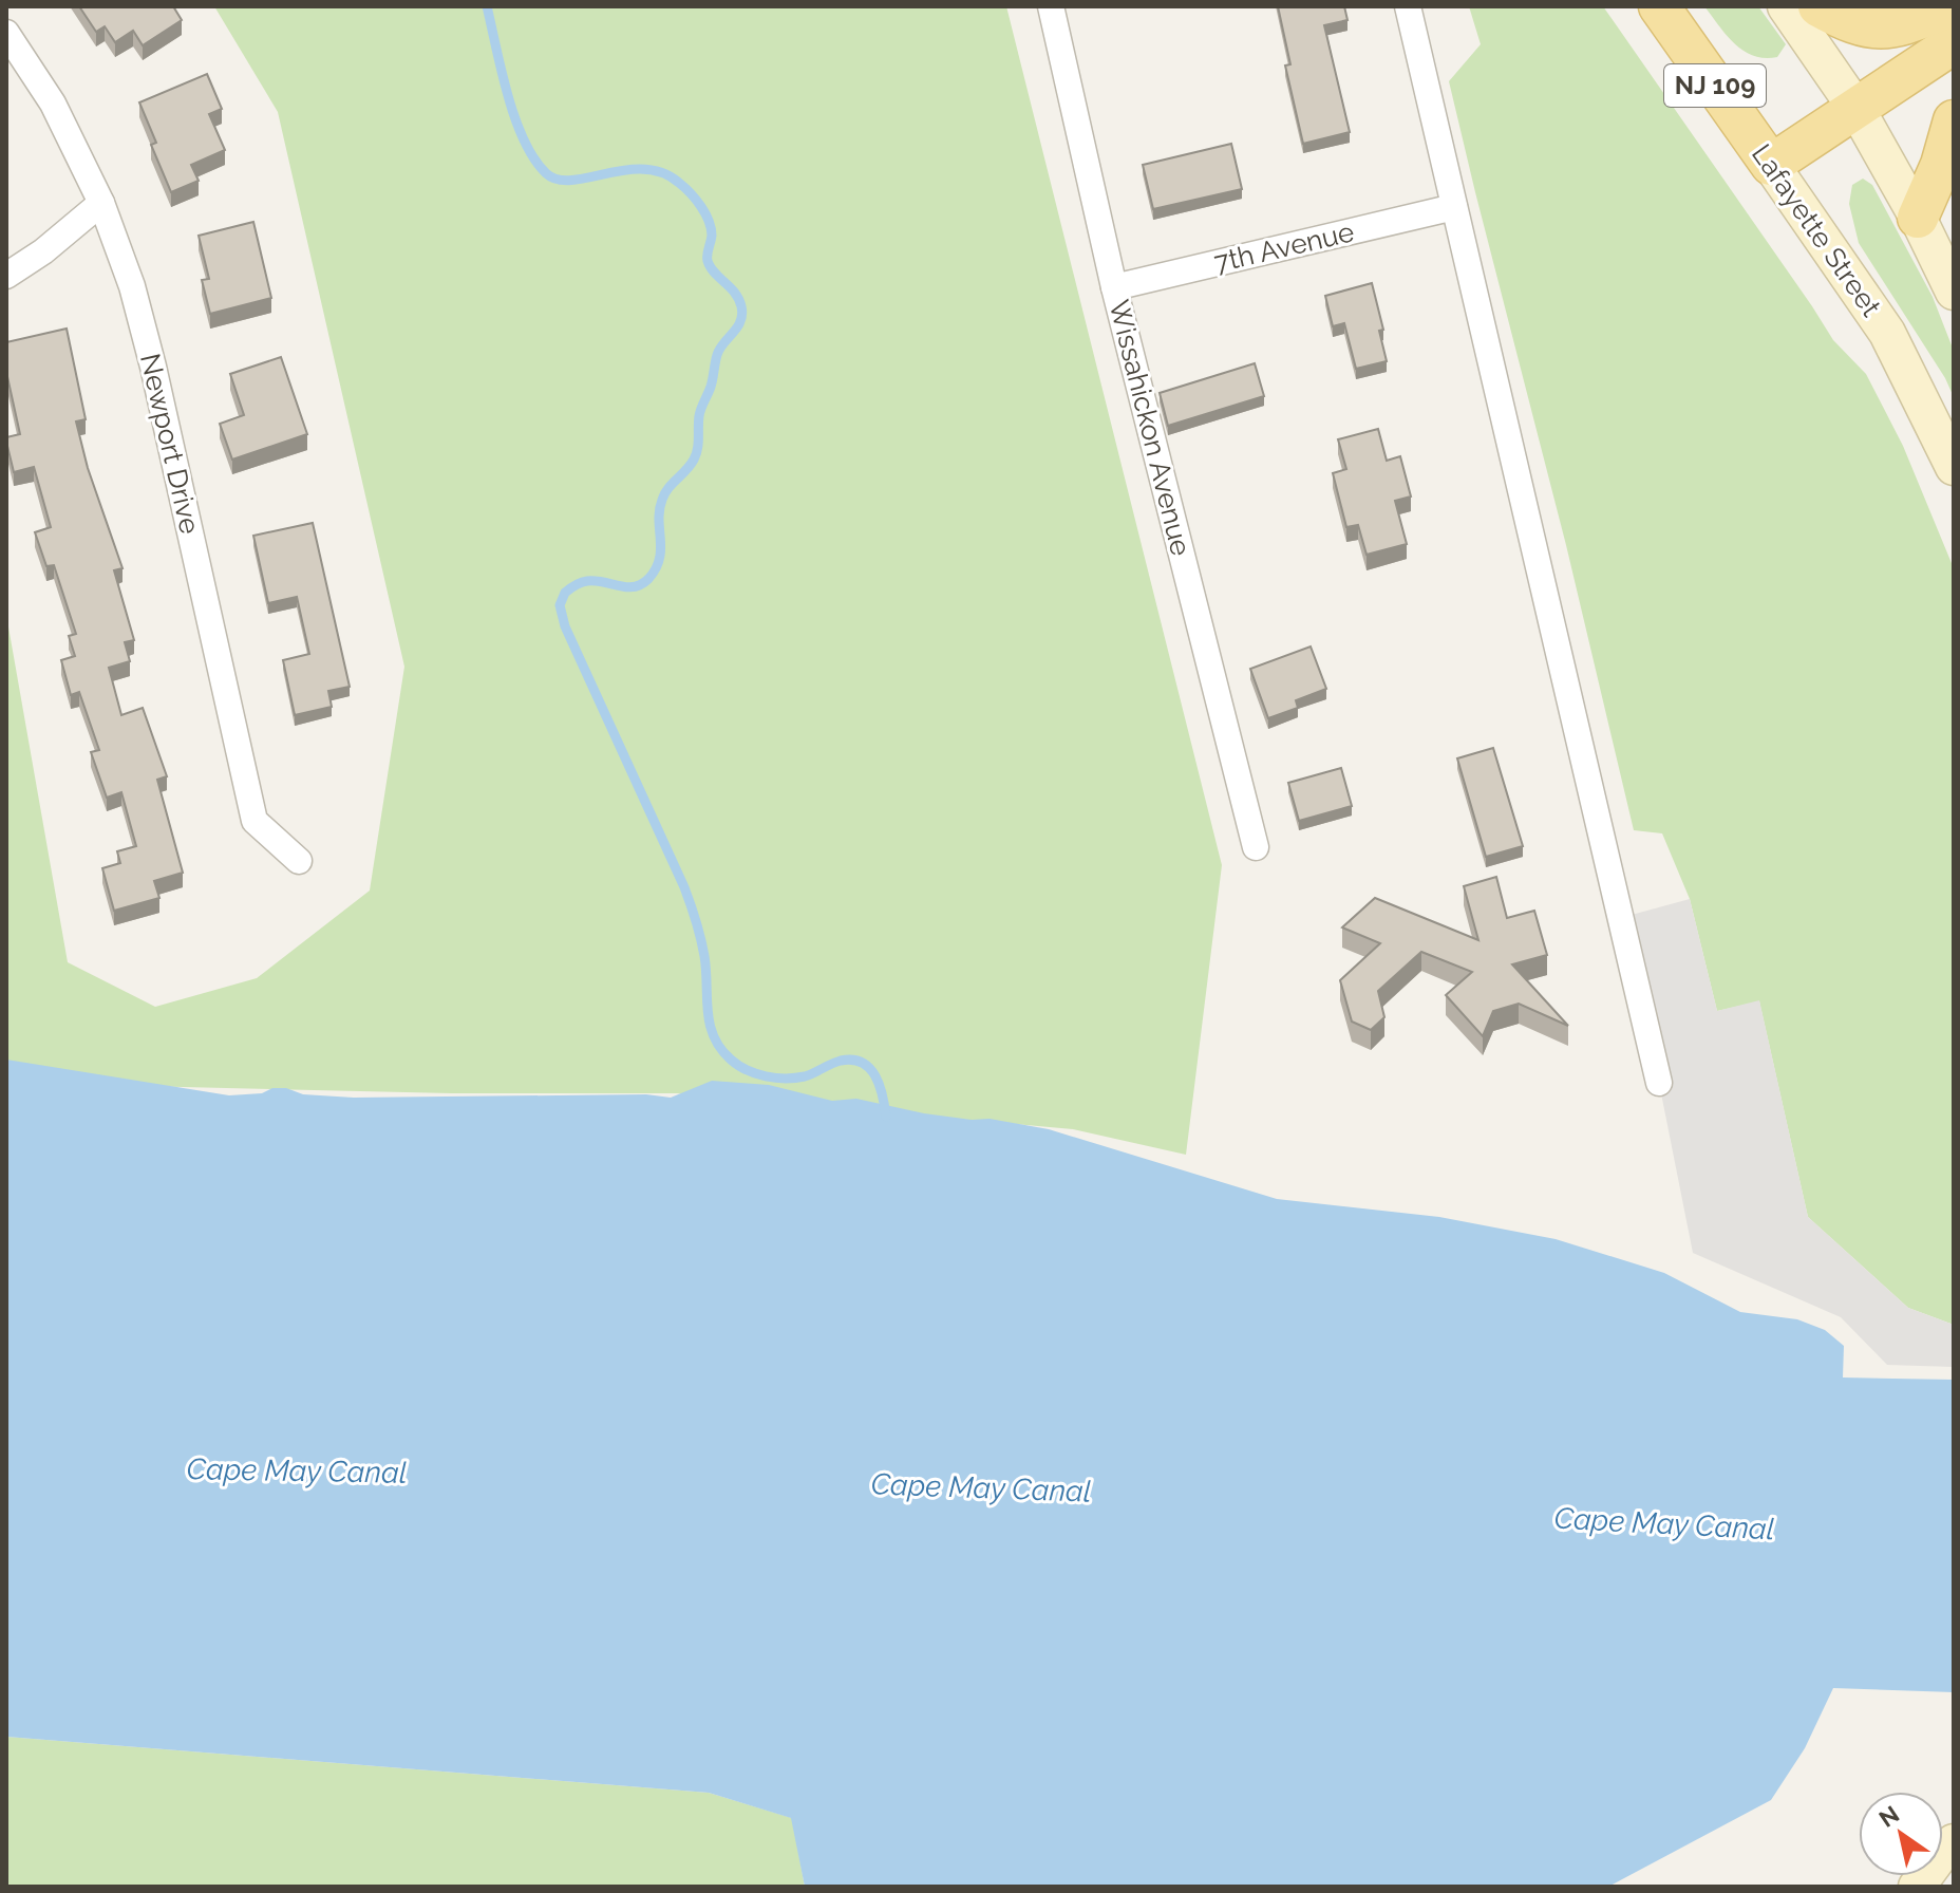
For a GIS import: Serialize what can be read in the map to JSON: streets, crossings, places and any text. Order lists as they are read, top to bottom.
{
  "streets": {
    "main road": ["NJ 109", "Lafayette Street"],
    "street": ["7th Avenue", "Wissahickon Avenue", "Newport Drive"]
  },
  "crossings": [
    ["7th Avenue", "Wissahickon Avenue"]
  ],
  "water": ["Cape May Canal"],
  "north": "top left"
}
